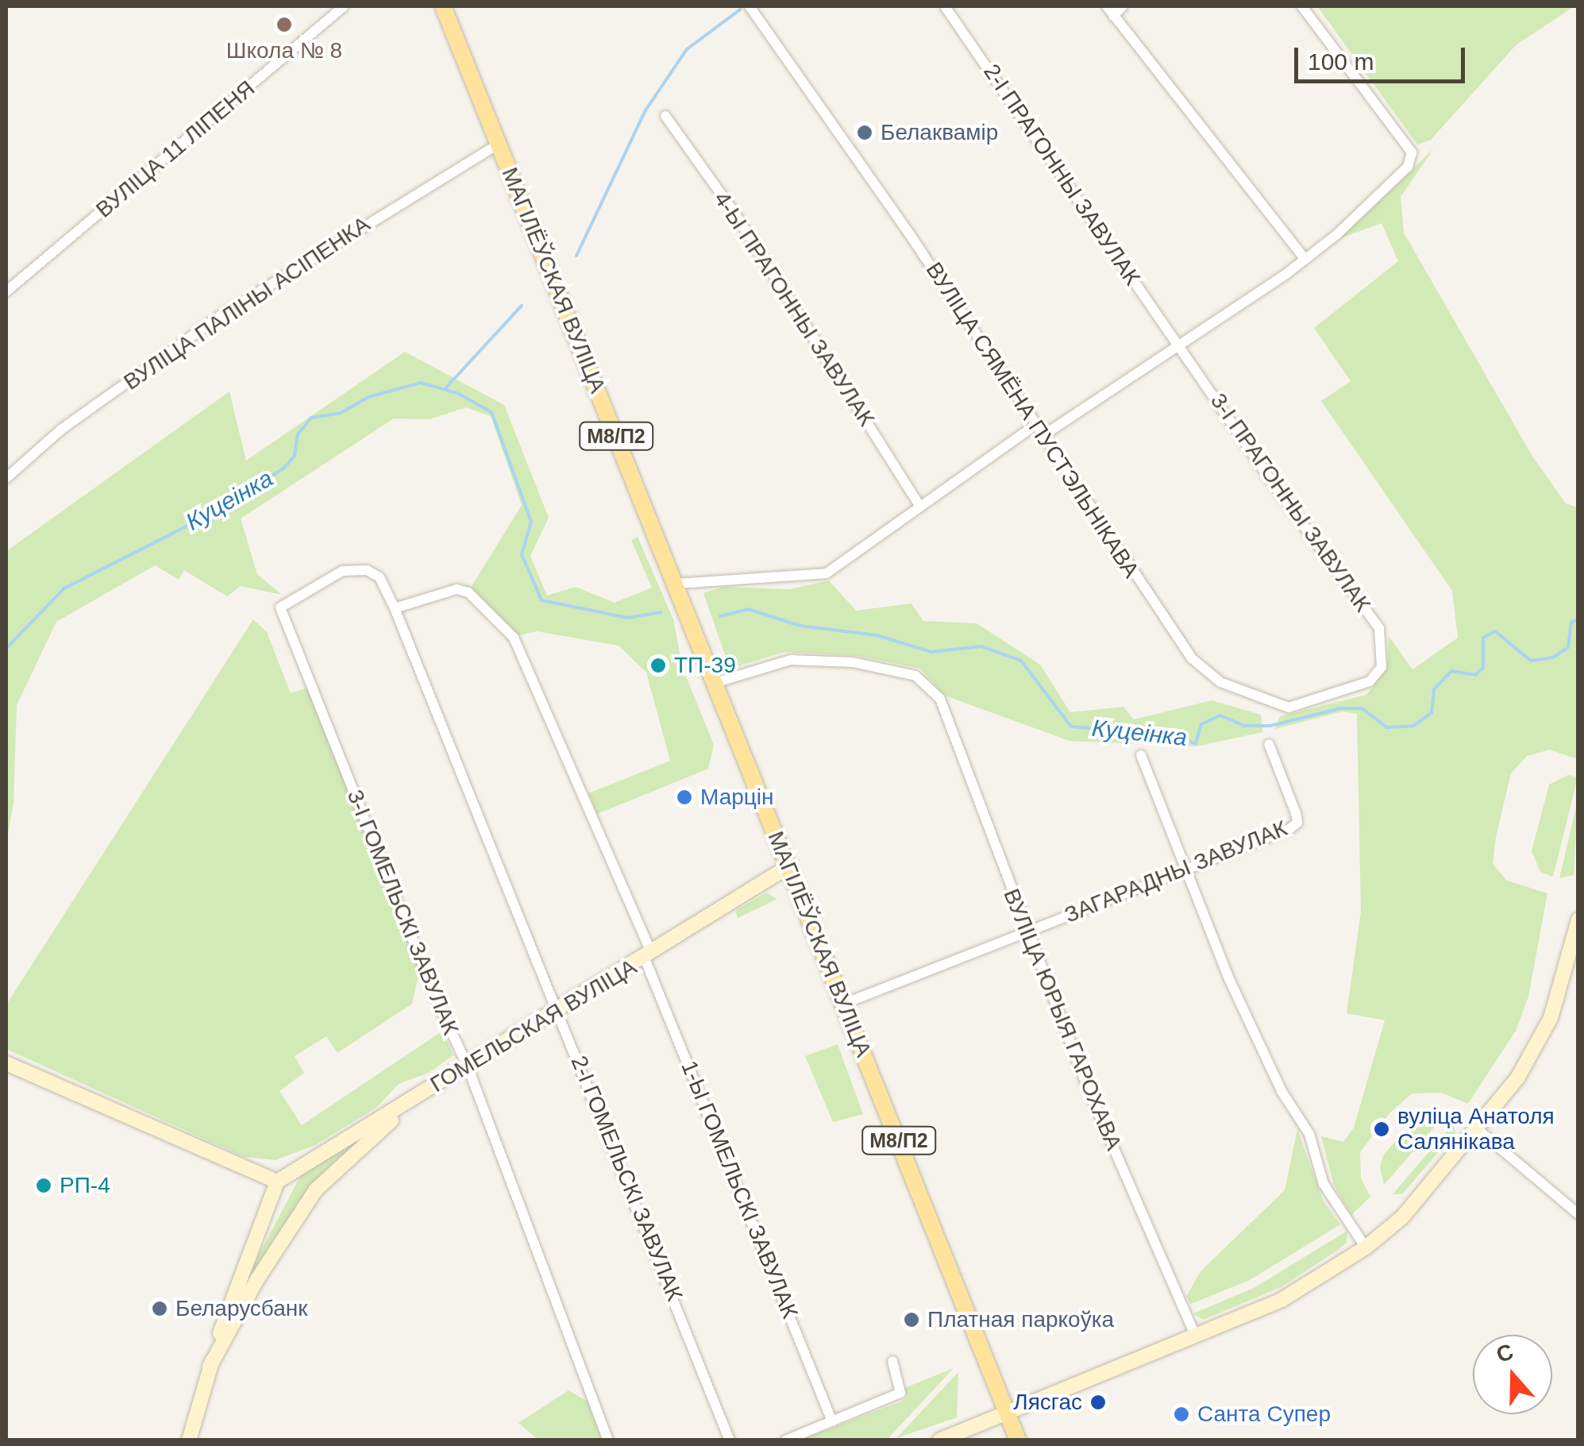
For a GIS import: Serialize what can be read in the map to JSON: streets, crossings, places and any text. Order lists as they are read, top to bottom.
{
  "streets": {
    "main road": ["МАГІЛЁЎСКАЯ ВУЛІЦА", "М8/П2", "ГОМЕЛЬСКАЯ ВУЛІЦА"],
    "street": [
      "ВУЛІЦА 11 ЛІПЕНЯ",
      "2-І ПРАГОННЫ ЗАВУЛАК",
      "ВУЛІЦА ПАЛІНЫ АСІПЕНКА",
      "4-Ы ПРАГОННЫ ЗАВУЛАК",
      "ВУЛІЦА СЯМЁНА ПУСТЭЛЬНІКАВА",
      "3-І ПРАГОННЫ ЗАВУЛАК",
      "ЗАГАРАДНЫ ЗАВУЛАК",
      "3-І ГОМЕЛЬСКІ ЗАВУЛАК",
      "ВУЛІЦА ЮРЫЯ ГАРОХАВА",
      "2-І ГОМЕЛЬСКІ ЗАВУЛАК",
      "1-Ы ГОМЕЛЬСКІ ЗАВУЛАК"
    ]
  },
  "crossings": [
    ["2-І ПРАГОННЫ ЗАВУЛАК", "3-І ПРАГОННЫ ЗАВУЛАК"],
    ["МАГІЛЁЎСКАЯ ВУЛІЦА", "ВУЛІЦА ПАЛІНЫ АСІПЕНКА"],
    ["МАГІЛЁЎСКАЯ ВУЛІЦА", "ЗАГАРАДНЫ ЗАВУЛАК"],
    ["МАГІЛЁЎСКАЯ ВУЛІЦА", "ВУЛІЦА ЮРЫЯ ГАРОХАВА"],
    ["МАГІЛЁЎСКАЯ ВУЛІЦА", "ГОМЕЛЬСКАЯ ВУЛІЦА"],
    ["ВУЛІЦА СЯМЁНА ПУСТЭЛЬНІКАВА", "3-І ПРАГОННЫ ЗАВУЛАК"],
    ["ЗАГАРАДНЫ ЗАВУЛАК", "ВУЛІЦА ЮРЫЯ ГАРОХАВА"],
    ["3-І ГОМЕЛЬСКІ ЗАВУЛАК", "ГОМЕЛЬСКАЯ ВУЛІЦА"],
    ["3-І ГОМЕЛЬСКІ ЗАВУЛАК", "2-І ГОМЕЛЬСКІ ЗАВУЛАК"],
    ["ГОМЕЛЬСКАЯ ВУЛІЦА", "2-І ГОМЕЛЬСКІ ЗАВУЛАК"],
    ["ГОМЕЛЬСКАЯ ВУЛІЦА", "1-Ы ГОМЕЛЬСКІ ЗАВУЛАК"],
    ["2-І ГОМЕЛЬСКІ ЗАВУЛАК", "1-Ы ГОМЕЛЬСКІ ЗАВУЛАК"]
  ],
  "water": ["Куцеінка"],
  "places": [
    "Школа № 8",
    "Белаквамір",
    "ТП-39",
    "Марцін",
    "вуліца Анатоля Салянікава",
    "РП-4",
    "Беларусбанк",
    "Платная паркоўка",
    "Лясгас",
    "Санта Супер"
  ],
  "scale_bar": "100 m",
  "north": "top"
}
